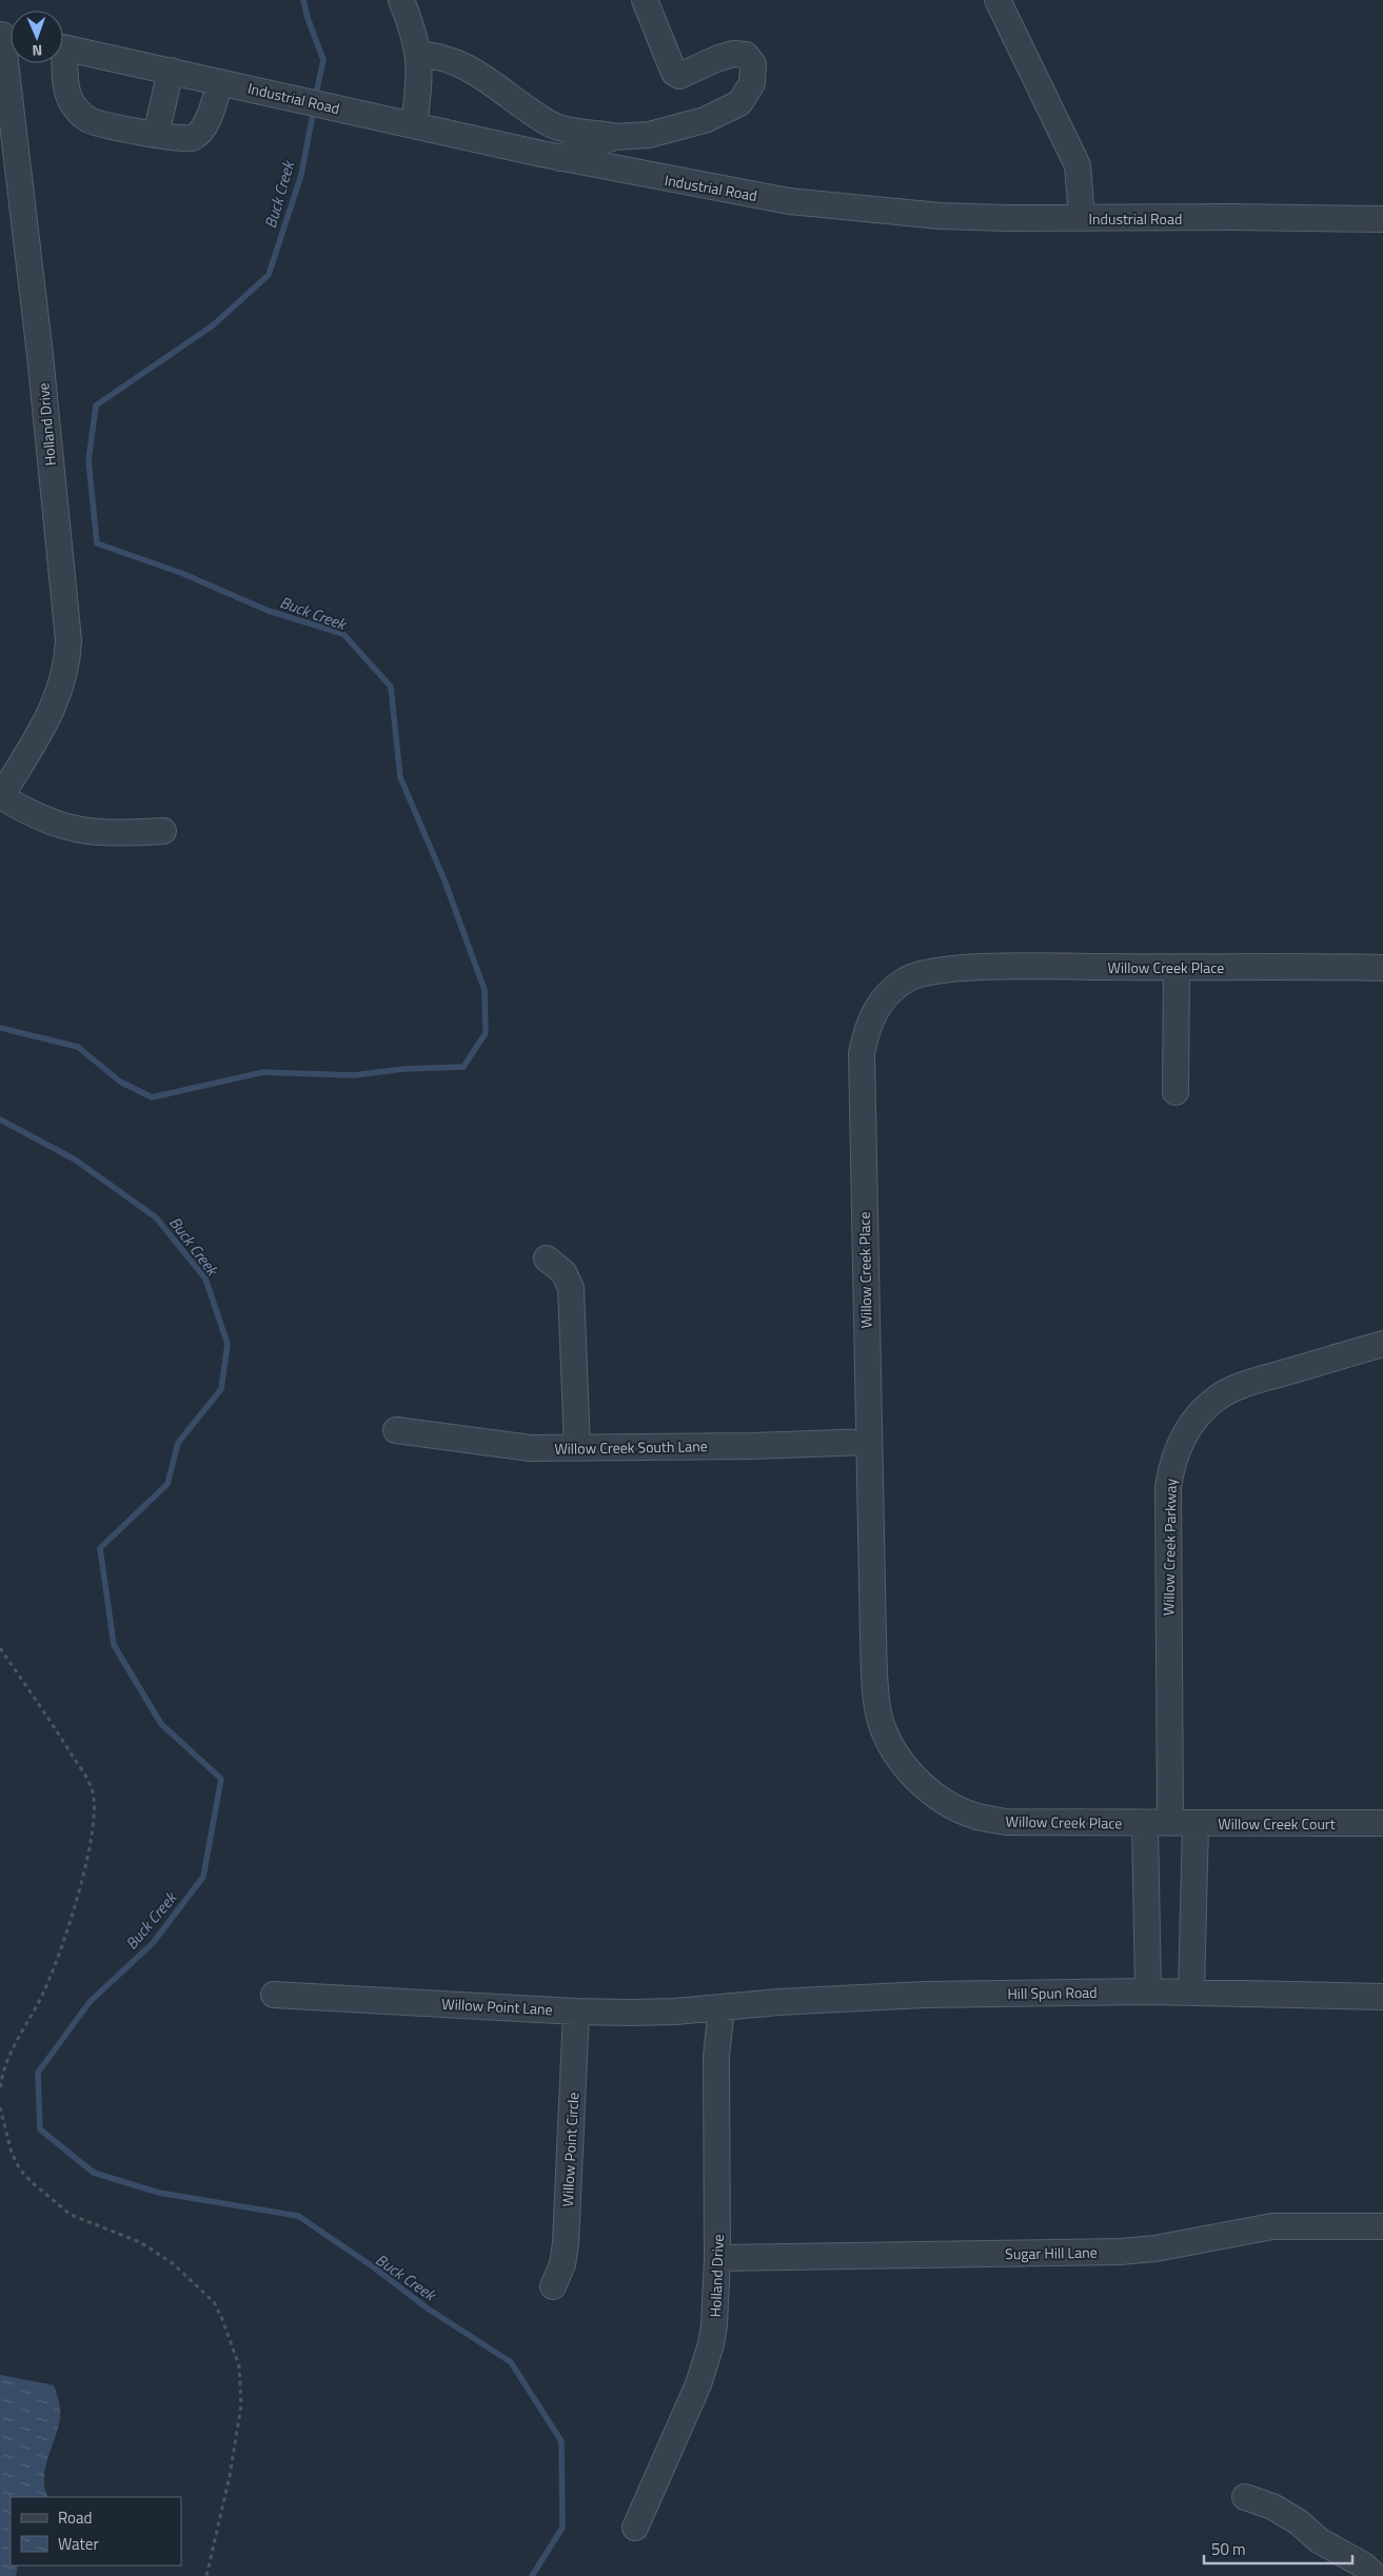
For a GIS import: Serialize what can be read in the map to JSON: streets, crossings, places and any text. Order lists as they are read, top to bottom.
{
  "streets": {
    "street": [
      "Industrial Road",
      "Holland Drive",
      "Willow Creek Place",
      "Willow Creek South Lane",
      "Willow Creek Parkway",
      "Willow Creek Court",
      "Hill Spun Road",
      "Willow Point Lane",
      "Willow Point Circle",
      "Sugar Hill Lane"
    ]
  },
  "crossings": [
    ["Holland Drive", "Hill Spun Road"],
    ["Holland Drive", "Willow Point Lane"],
    ["Holland Drive", "Sugar Hill Lane"],
    ["Willow Creek Place", "Willow Creek South Lane"],
    ["Willow Creek Place", "Willow Creek Parkway"],
    ["Willow Creek Place", "Willow Creek Court"],
    ["Willow Creek Parkway", "Willow Creek Court"],
    ["Hill Spun Road", "Willow Point Lane"],
    ["Willow Point Lane", "Willow Point Circle"]
  ],
  "water": ["Buck Creek"],
  "legend": ["Road", "Water"],
  "scale_bar": "50 m",
  "north": "bottom"
}
